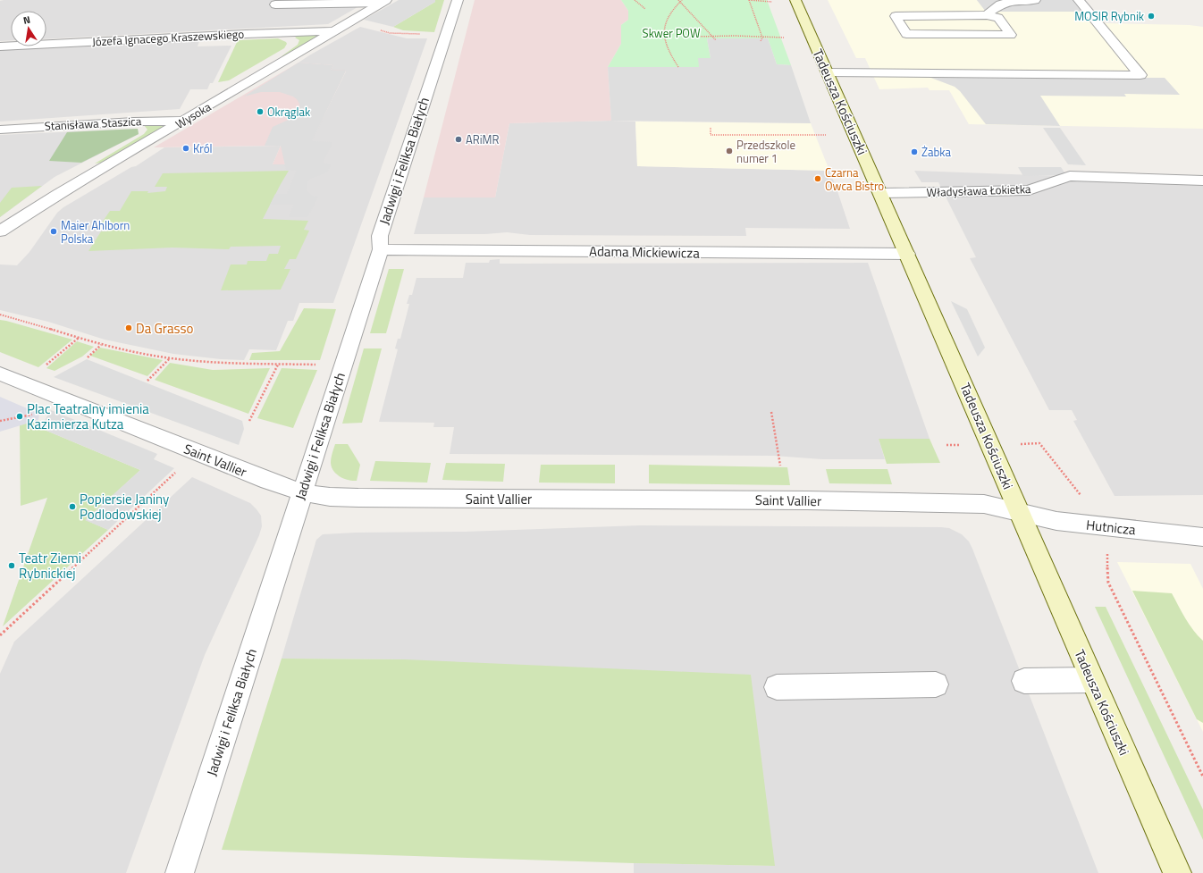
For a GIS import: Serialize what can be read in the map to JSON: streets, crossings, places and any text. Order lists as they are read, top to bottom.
{
  "streets": {
    "street": [
      "Józefa Ignacego Kraszewskiego",
      "Tadeusza Kościuszki",
      "Wysoka",
      "Stanisława Staszica",
      "Jadwigi i Feliksa Białych",
      "Władysława Łokietka",
      "Adama Mickiewicza",
      "Saint Vallier",
      "Hutnicza"
    ]
  },
  "crossings": [
    ["Józefa Ignacego Kraszewskiego", "Wysoka"],
    ["Tadeusza Kościuszki", "Władysława Łokietka"],
    ["Tadeusza Kościuszki", "Adama Mickiewicza"],
    ["Tadeusza Kościuszki", "Saint Vallier"],
    ["Tadeusza Kościuszki", "Hutnicza"],
    ["Wysoka", "Stanisława Staszica"],
    ["Jadwigi i Feliksa Białych", "Adama Mickiewicza"],
    ["Jadwigi i Feliksa Białych", "Saint Vallier"],
    ["Saint Vallier", "Hutnicza"]
  ],
  "parks": ["Skwer POW"],
  "places": [
    "MOSIR Rybnik",
    "Okrąglak",
    "ARiMR",
    "Król",
    "Przedszkole numer 1",
    "Żabka",
    "Czarna Owca Bistro",
    "Maier Ahlborn Polska",
    "Da Grasso",
    "Plac Teatralny imienia Kazimierza Kutza",
    "Popiersie Janiny Podlodowskiej",
    "Teatr Ziemi Rybnickiej"
  ],
  "north": "top"
}
